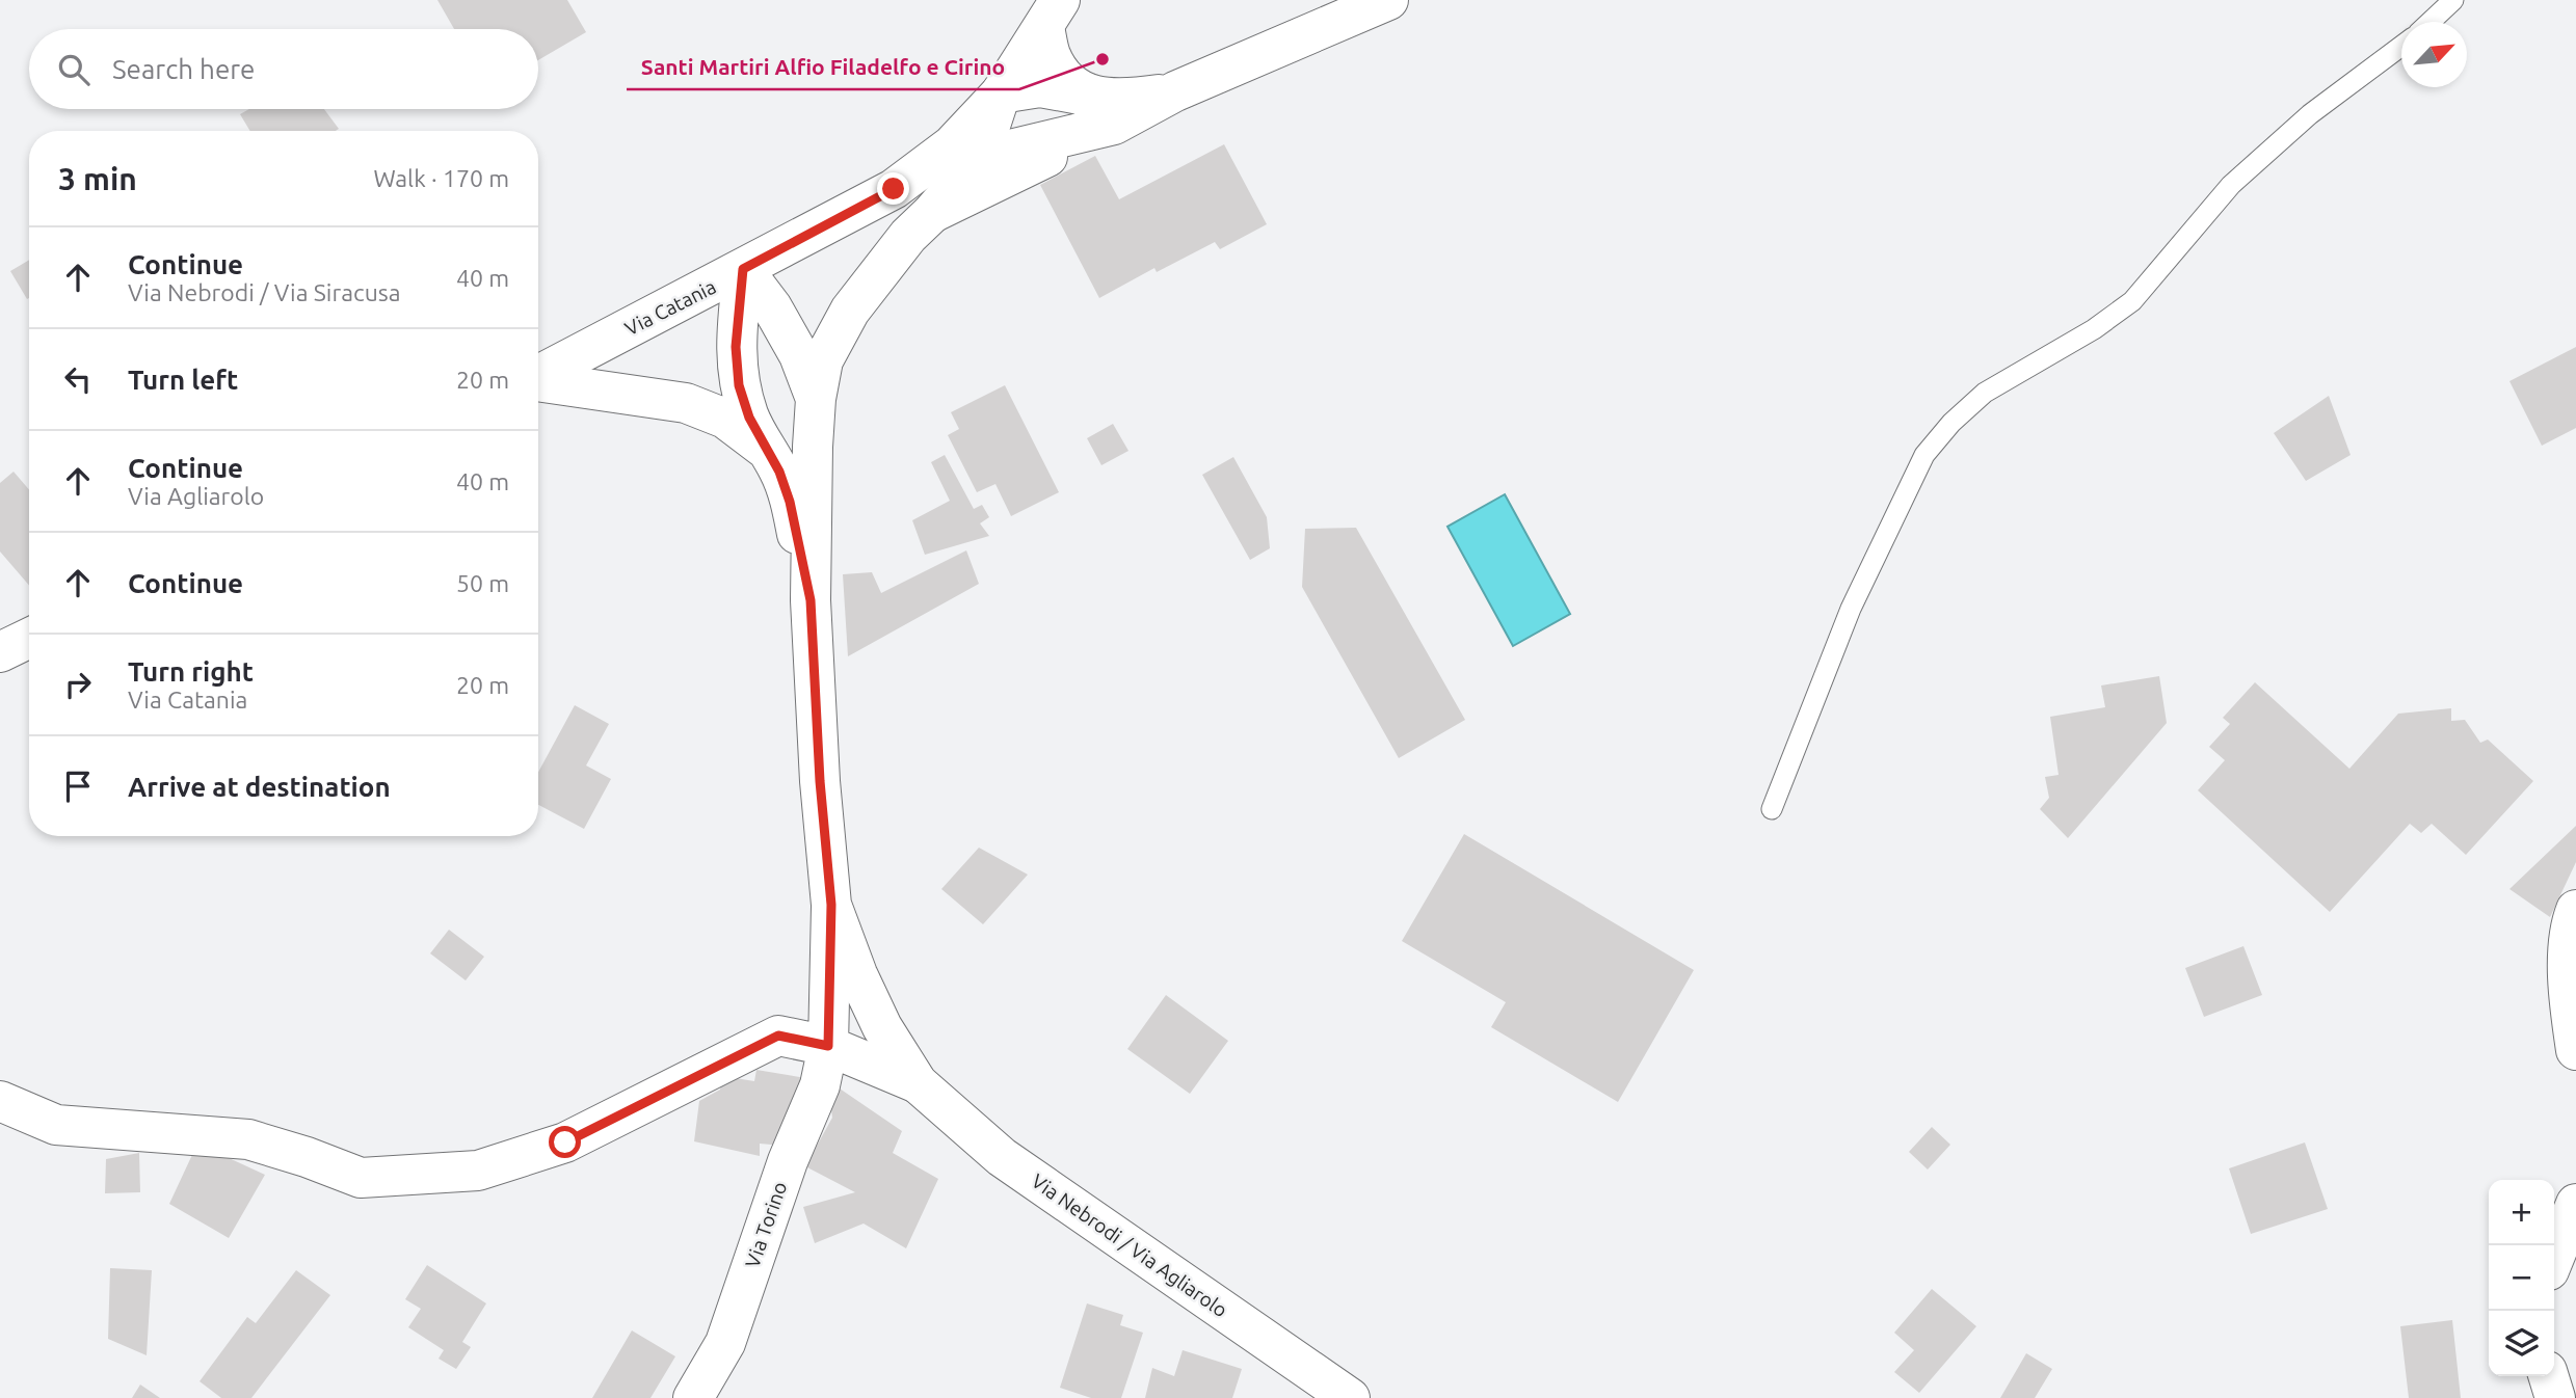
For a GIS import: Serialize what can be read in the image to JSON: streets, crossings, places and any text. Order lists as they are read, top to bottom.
{
  "streets": {
    "street": ["Via Catania", "Via Torino", "Via Nebrodi / Via Agliarolo"]
  },
  "places": ["Santi Martiri Alfio Filadelfo e Cirino"],
  "north": "top right",
  "page": {
    "search": "Search here",
    "heading": ["3 min", "Walk · 170 m"],
    "list": [
      ["Continue", "Via Nebrodi / Via Siracusa", "40 m"],
      ["Turn left", "20 m"],
      ["Continue", "Via Agliarolo", "40 m"],
      ["Continue", "50 m"],
      ["Turn right", "Via Catania", "20 m"],
      "Arrive at destination"
    ],
    "map_buttons": ["+", "−"]
  }
}
